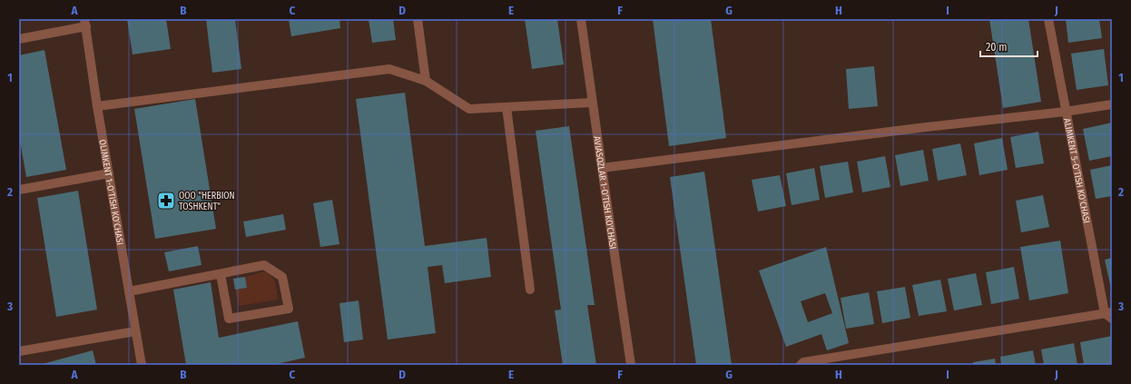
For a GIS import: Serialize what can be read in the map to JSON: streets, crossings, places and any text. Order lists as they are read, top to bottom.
{
  "streets": {
    "street": ["ALIMKENT 5-O'TISH KO'CHASI", "OLIMKENT 1-O'TISH KO'CHASI", "AVIASOZLAR 1-O'TISH KO'CHASI"]
  },
  "places": {
    "pharmacy": ["ООО \"HERBION TOSHKENT\""]
  },
  "scale_bar": "20 m",
  "grid": {
    "columns": [
      "A",
      "B",
      "C",
      "D",
      "E",
      "F",
      "G",
      "H",
      "I",
      "J"
    ],
    "rows": ["1", "2", "3"]
  }
}
